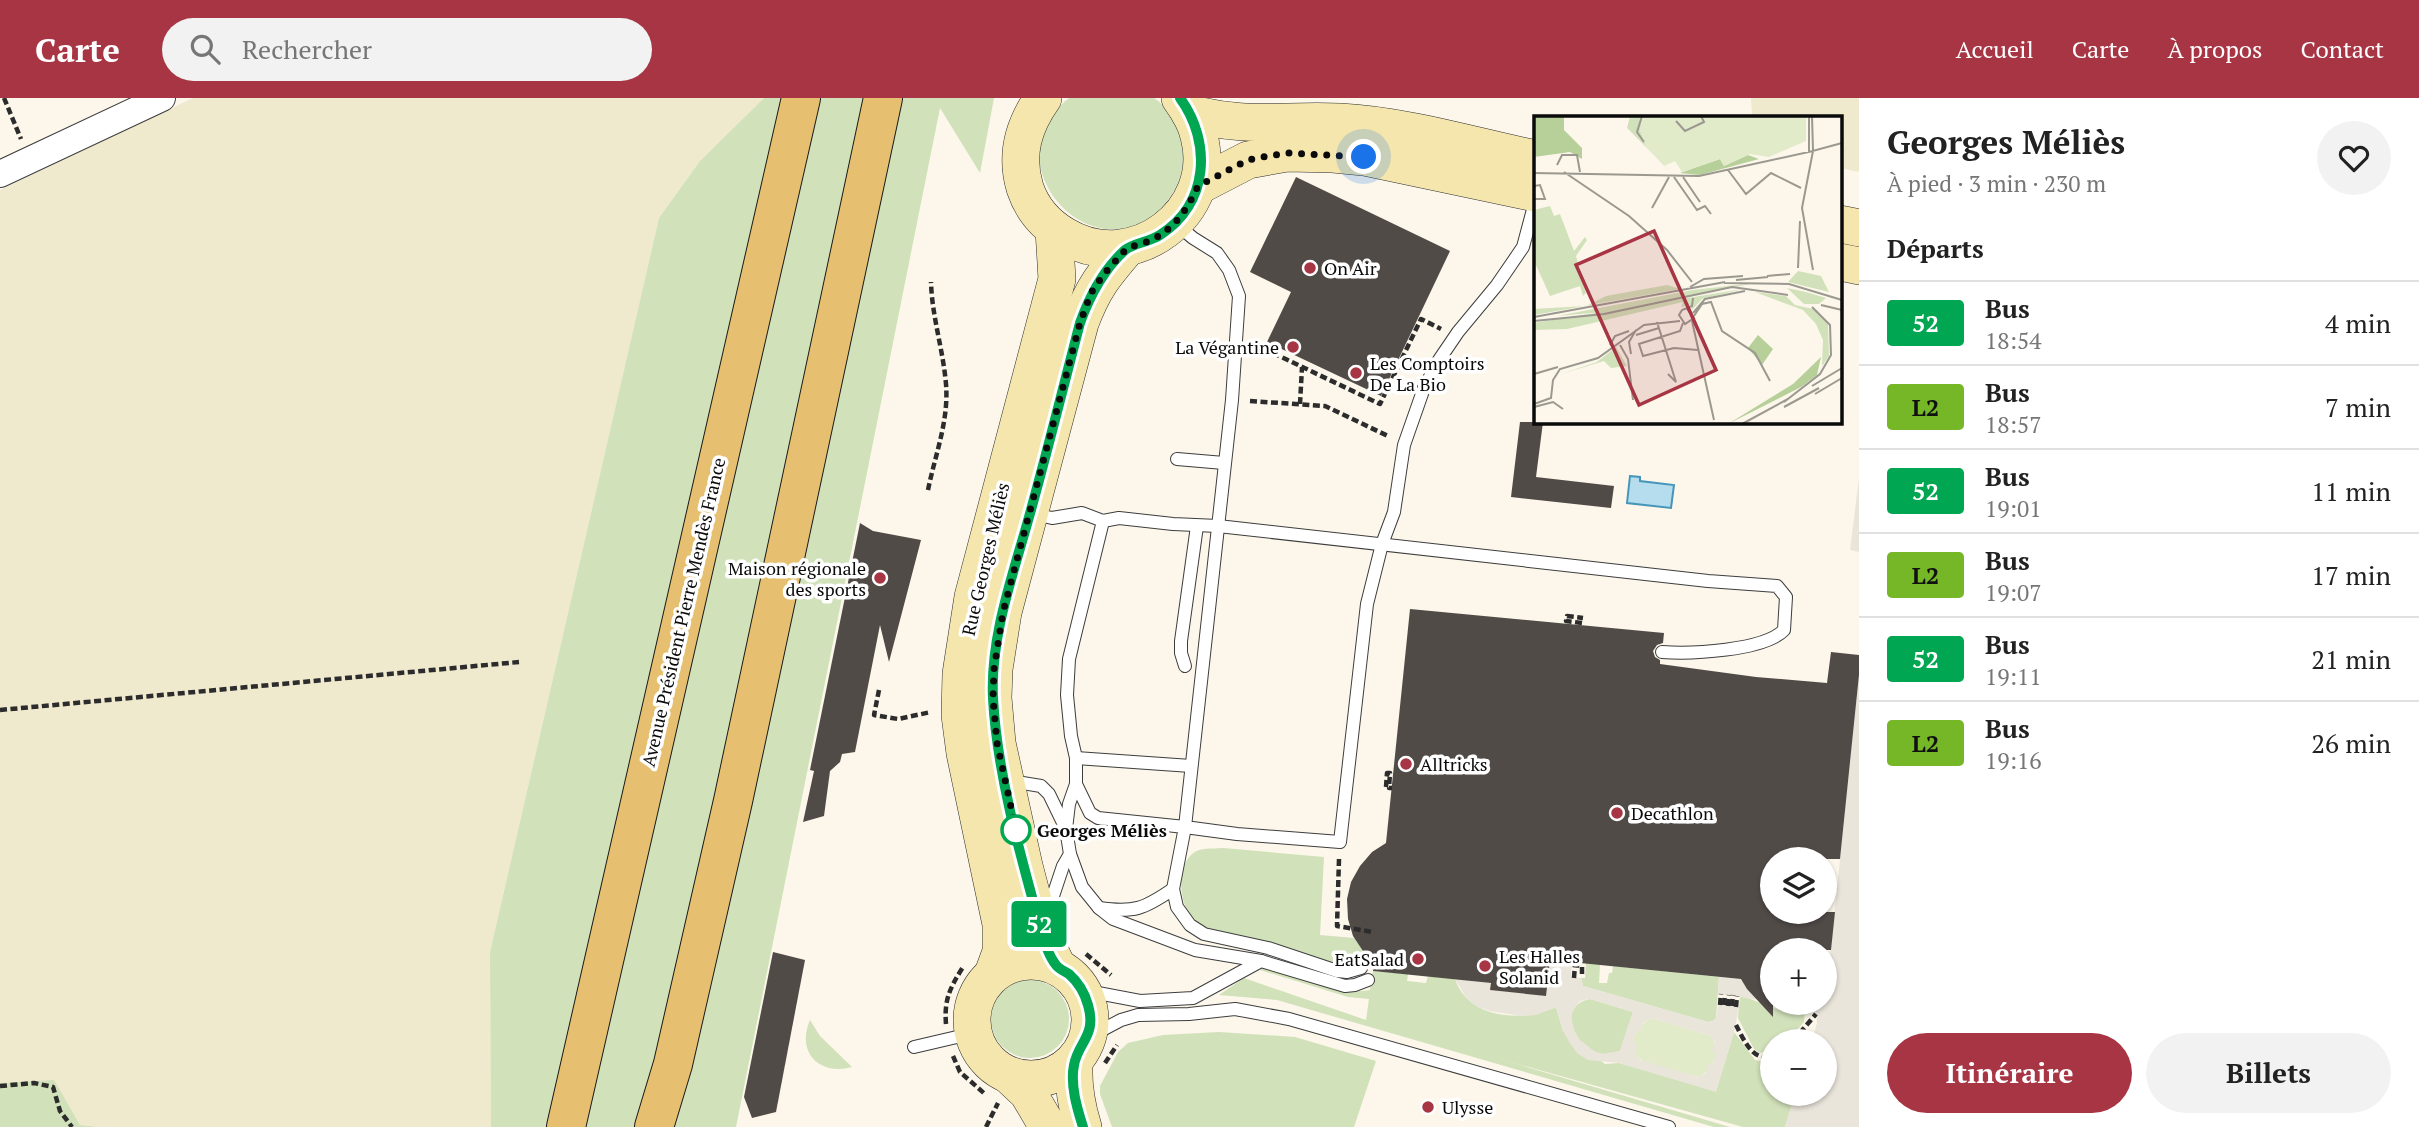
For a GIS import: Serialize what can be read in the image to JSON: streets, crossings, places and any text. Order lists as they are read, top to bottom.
{
  "streets": {
    "main road": ["Avenue Président Pierre Mendès France"],
    "street": ["Rue Georges Méliès"]
  },
  "places": [
    "On Air",
    "La Végantine",
    "Les Comptoirs De La Bio",
    "Maison régionale des sports",
    "Alltricks",
    "Decathlon",
    "Georges Méliès",
    "EatSalad",
    "Les Halles Solanid",
    "Ulysse"
  ],
  "lines": ["bus line 52"],
  "page": {
    "header": "Carte",
    "search": "Rechercher",
    "nav": [
      "Accueil",
      "Carte",
      "À propos",
      "Contact"
    ],
    "on_map": "52",
    "heading": [
      ["Georges Méliès", "À pied · 3 min · 230 m"],
      "Départs"
    ],
    "list": [
      {
        "mark": "52",
        "name": "Bus",
        "note": "18:54",
        "value": "4 min"
      },
      {
        "mark": "L2",
        "name": "Bus",
        "note": "18:57",
        "value": "7 min"
      },
      {
        "mark": "52",
        "name": "Bus",
        "note": "19:01",
        "value": "11 min"
      },
      {
        "mark": "L2",
        "name": "Bus",
        "note": "19:07",
        "value": "17 min"
      },
      {
        "mark": "52",
        "name": "Bus",
        "note": "19:11",
        "value": "21 min"
      },
      {
        "mark": "L2",
        "name": "Bus",
        "note": "19:16",
        "value": "26 min"
      }
    ],
    "map_buttons": ["+", "−"],
    "buttons": ["Itinéraire", "Billets"]
  }
}
